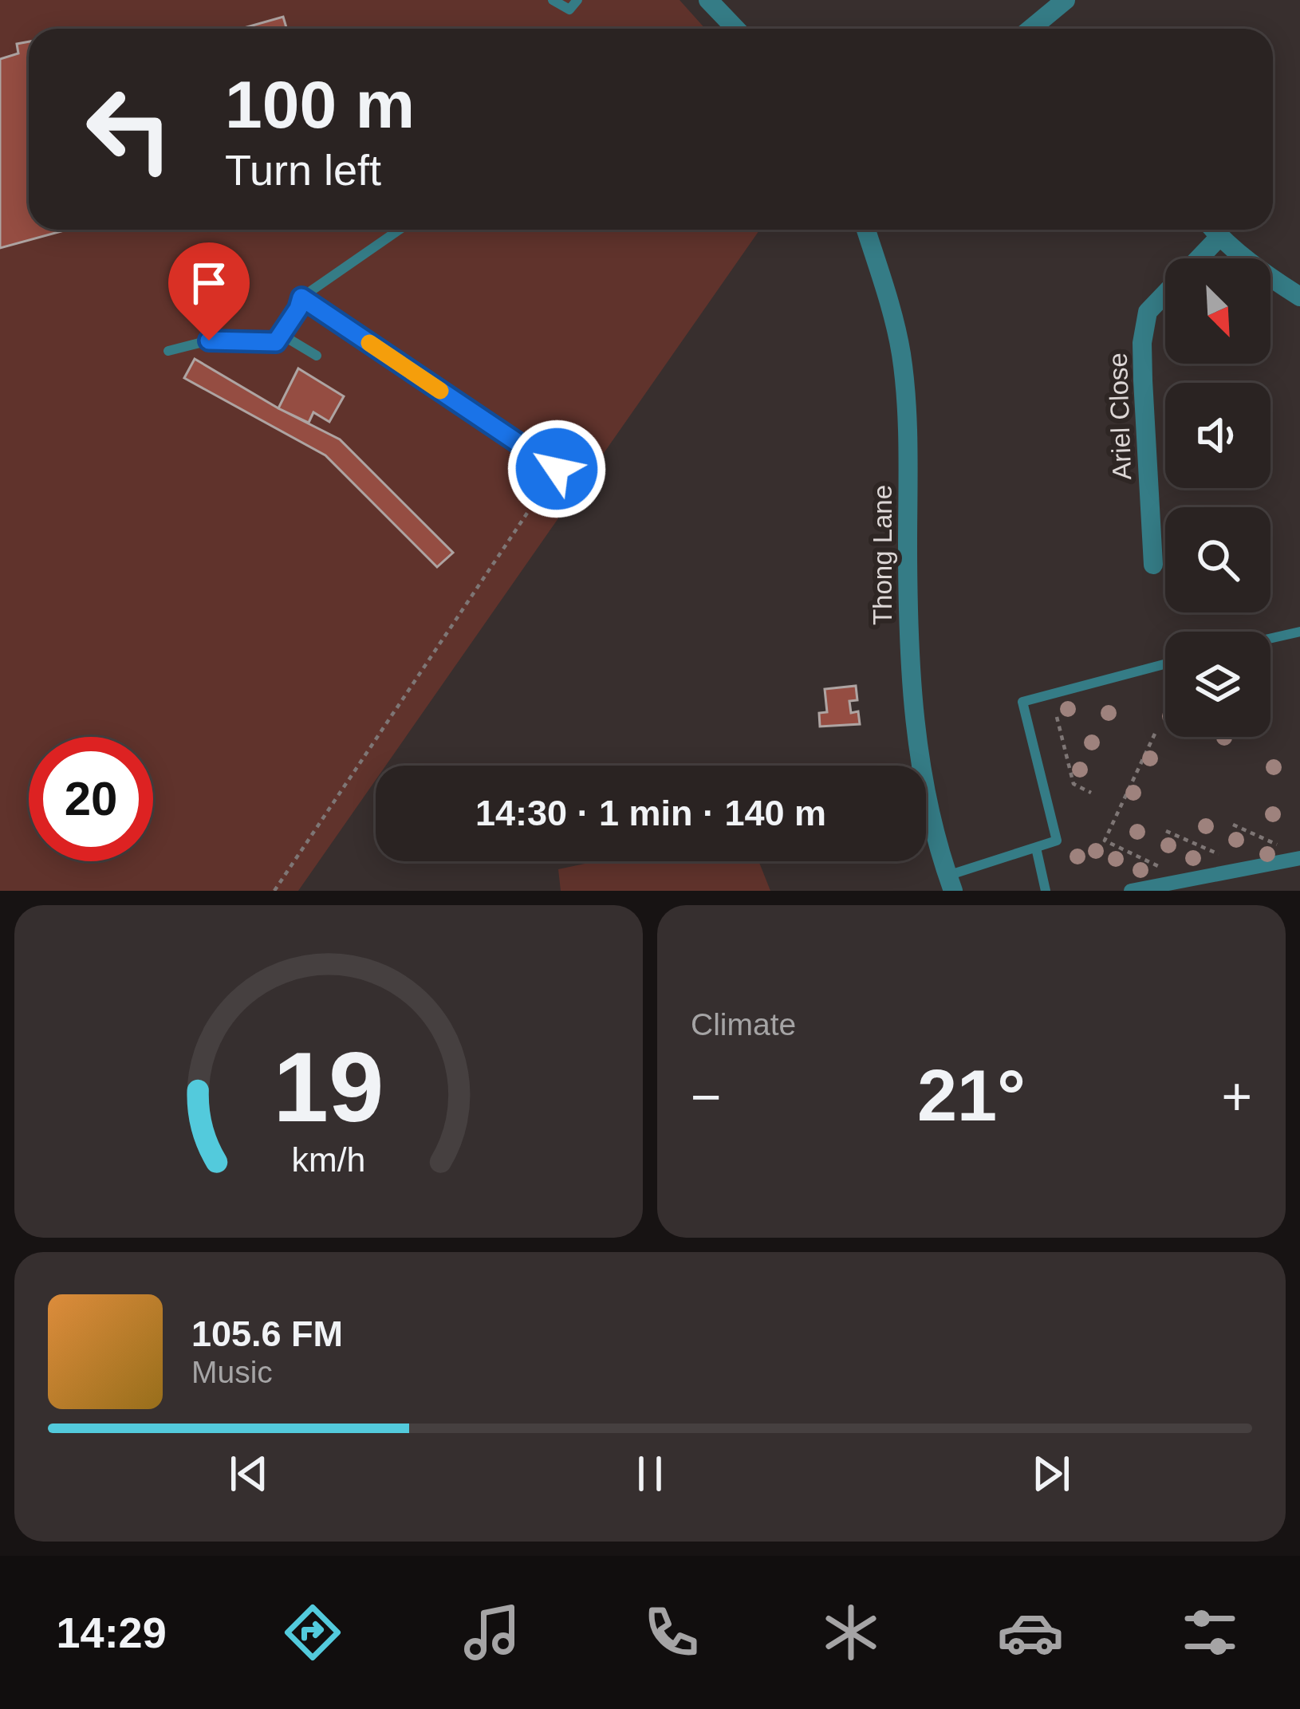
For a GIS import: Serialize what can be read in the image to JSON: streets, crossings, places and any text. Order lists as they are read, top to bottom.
{
  "streets": {
    "street": ["Ariel Close", "Thong Lane"]
  },
  "north": "bottom right",
  "page": {
    "turn": ["100 m", "Turn left"],
    "limit": "20",
    "trip": "14:30 · 1 min · 140 m",
    "tile": "Climate",
    "heat": ["−", "21°", "+"],
    "song": ["105.6 FM", "Music"],
    "tabs": "14:29",
    "gauge": ["19", "km/h"]
  }
}
